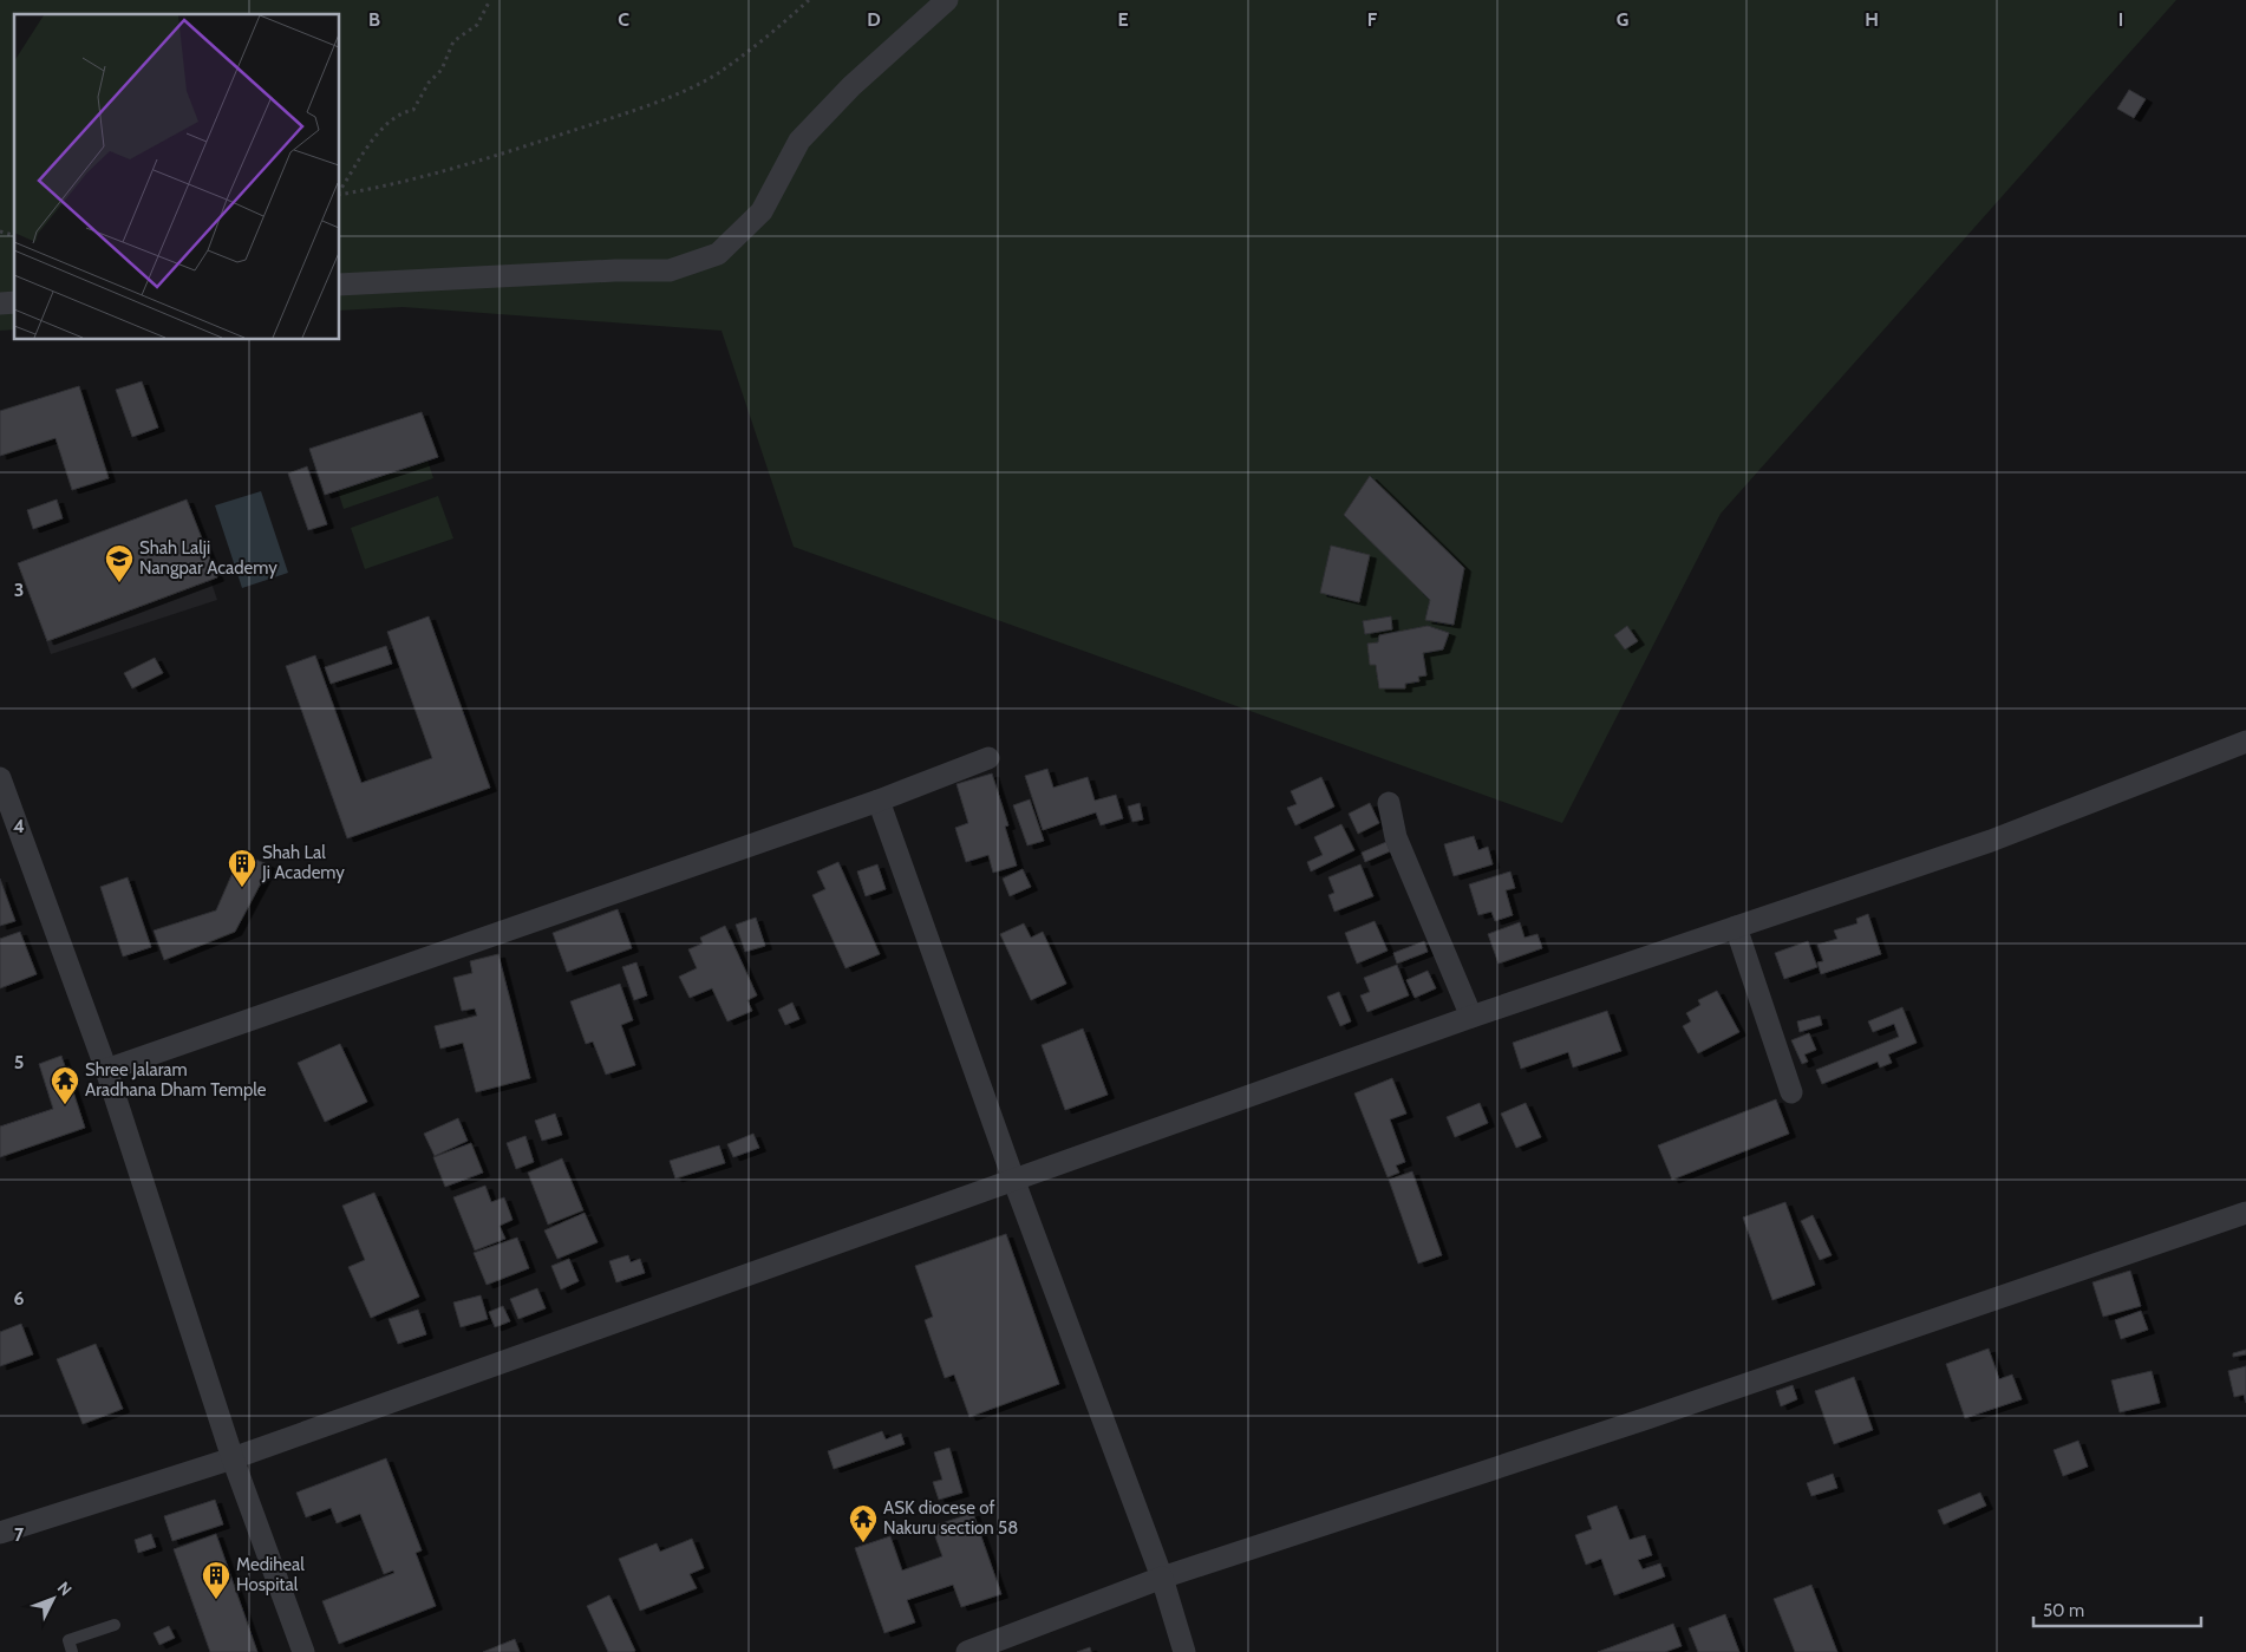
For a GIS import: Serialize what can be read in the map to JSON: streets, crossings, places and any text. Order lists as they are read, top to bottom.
{
  "places": {
    "school or university": ["Shah Lalji Nangpar Academy"],
    "building": ["Shah Lal Ji Academy", "Mediheal Hospital"],
    "temple": ["Shree Jalaram Aradhana Dham Temple", "ASK diocese of Nakuru section 58"]
  },
  "scale_bar": "50 m",
  "north": "top right",
  "grid": {
    "columns": [
      "B",
      "C",
      "D",
      "E",
      "F",
      "G",
      "H",
      "I"
    ],
    "rows": [
      "3",
      "4",
      "5",
      "6",
      "7"
    ]
  }
}
